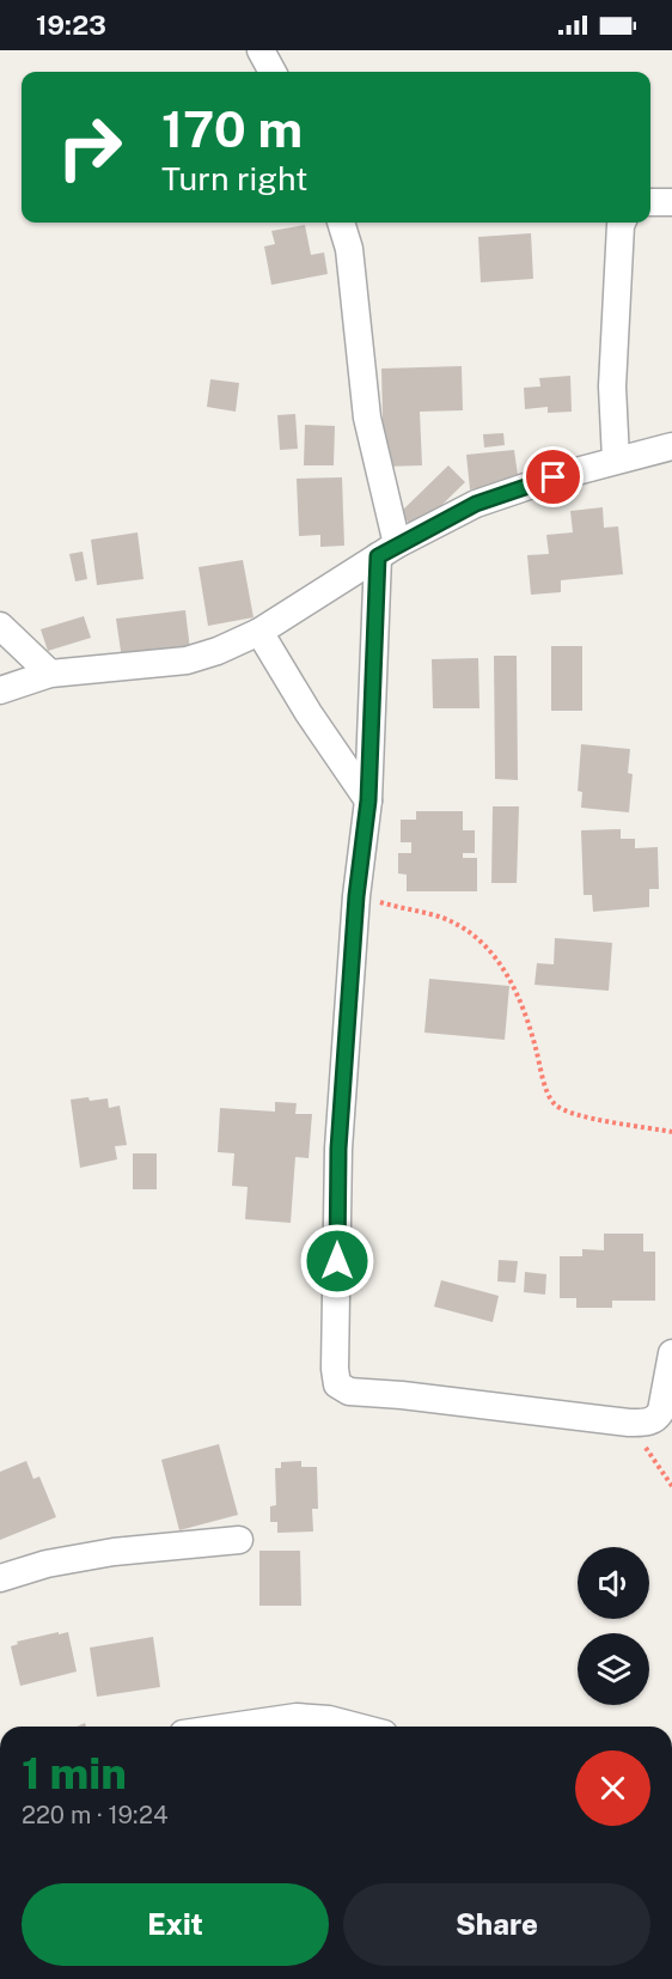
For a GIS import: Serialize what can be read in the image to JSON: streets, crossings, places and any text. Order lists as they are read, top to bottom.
{
  "page": {
    "status": "19:23",
    "turn": ["170 m", "Turn right"],
    "heading": ["1 min", "220 m · 19:24"],
    "buttons": ["Exit", "Share"]
  }
}
